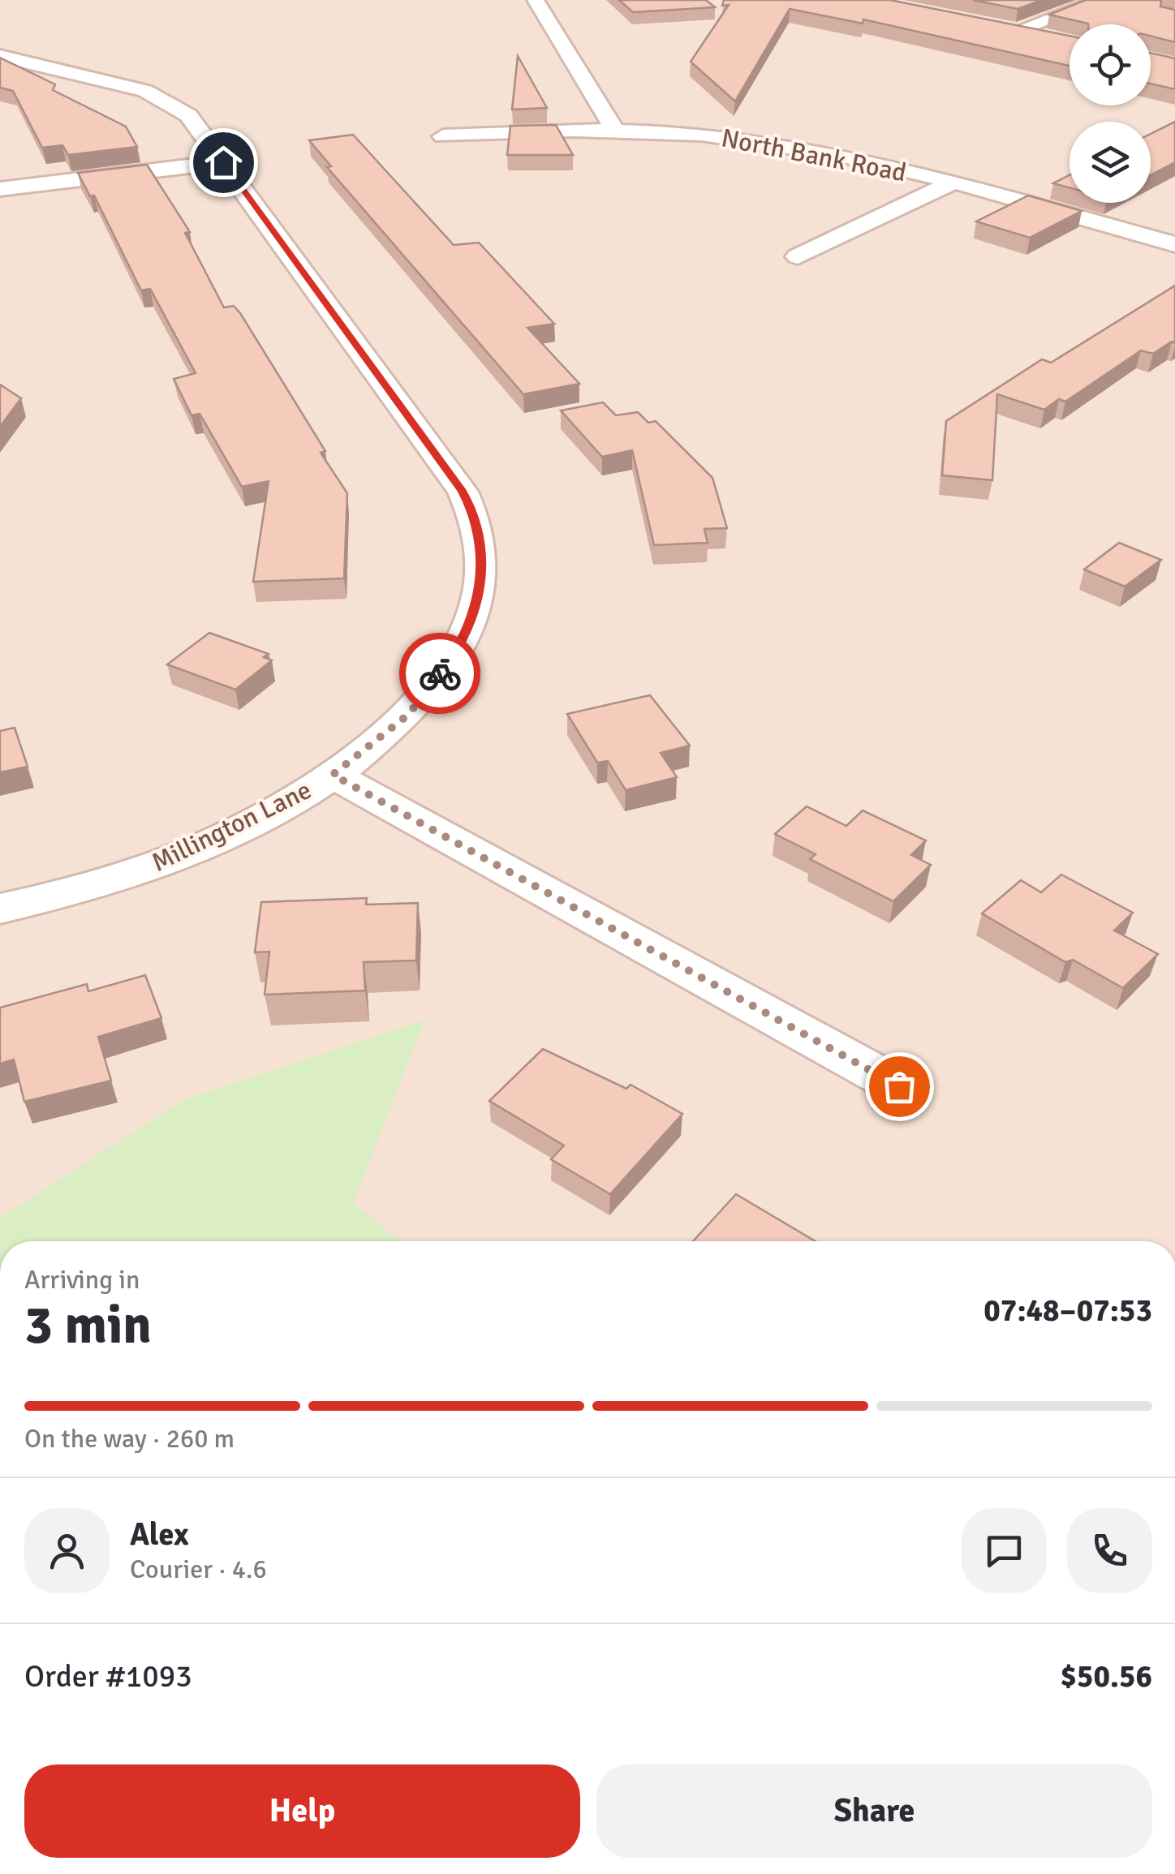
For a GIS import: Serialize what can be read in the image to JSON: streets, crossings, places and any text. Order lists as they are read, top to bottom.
{
  "streets": {
    "street": ["North Bank Road", "Millington Lane"]
  },
  "page": {
    "heading": ["3 min", "Arriving in", "07:48–07:53"],
    "panel": [
      "Alex",
      "Courier · 4.6",
      "Order #1093",
      "$50.56"
    ],
    "bar": "On the way · 260 m",
    "buttons": ["Help", "Share"]
  }
}
